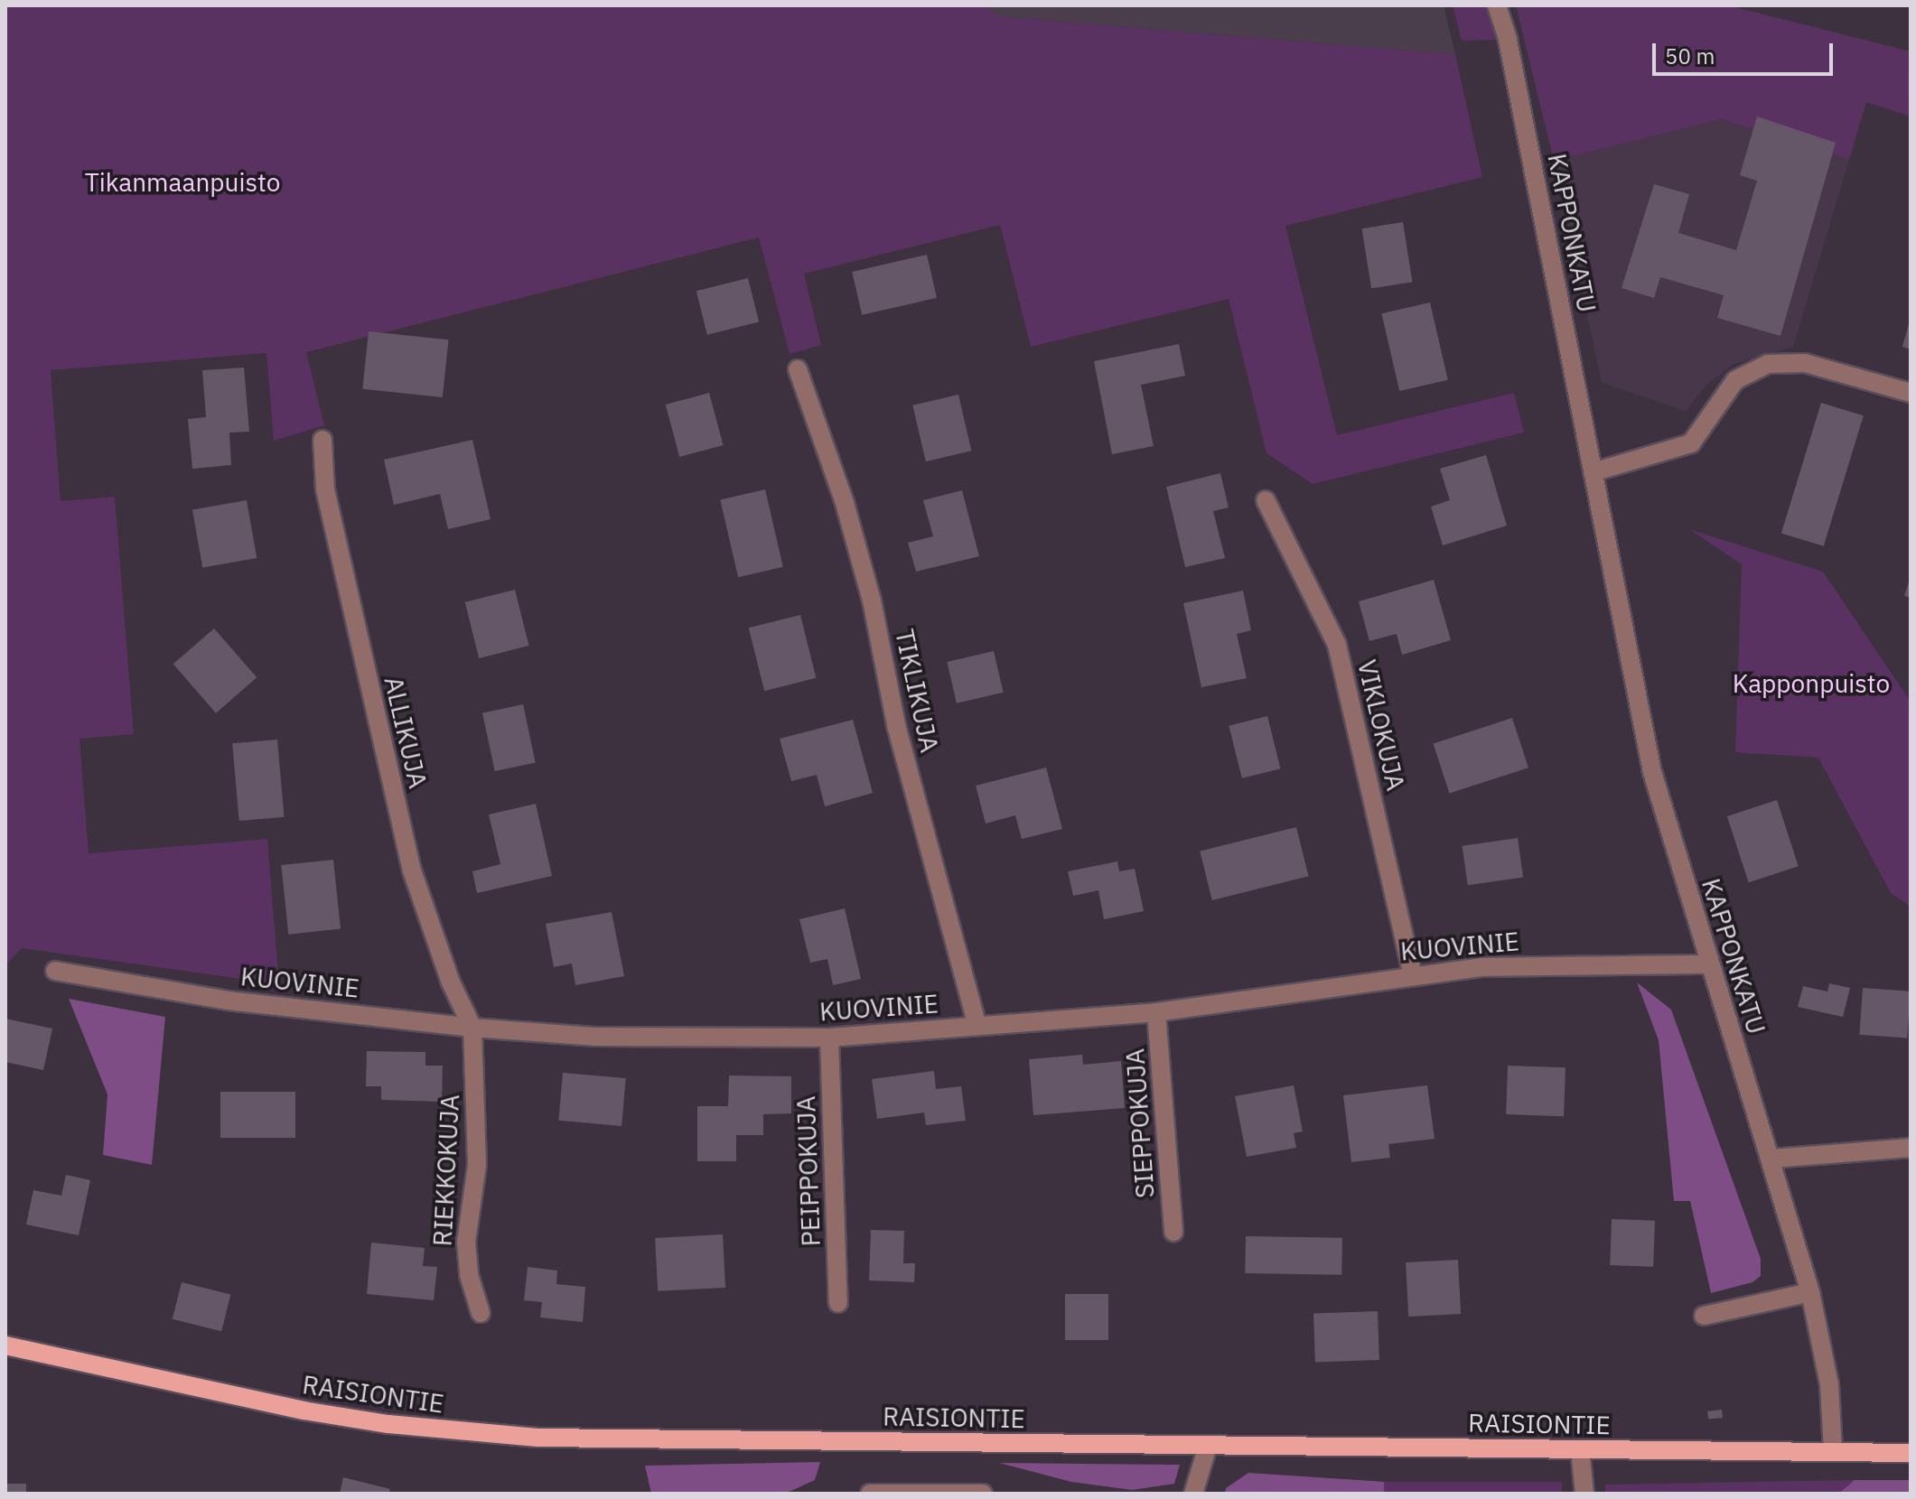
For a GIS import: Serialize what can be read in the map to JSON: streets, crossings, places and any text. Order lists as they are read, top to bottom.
{
  "streets": {
    "main road": ["RAISIONTIE"],
    "street": [
      "KAPPONKATU",
      "TIKLIKUJA",
      "VIKLOKUJA",
      "ALLIKUJA",
      "KUOVINIE",
      "SIEPPOKUJA",
      "RIEKKOKUJA",
      "PEIPPOKUJA"
    ]
  },
  "crossings": [
    ["KAPPONKATU", "KUOVINIE"],
    ["KAPPONKATU", "RAISIONTIE"],
    ["TIKLIKUJA", "KUOVINIE"],
    ["VIKLOKUJA", "KUOVINIE"],
    ["ALLIKUJA", "KUOVINIE"],
    ["ALLIKUJA", "RIEKKOKUJA"],
    ["KUOVINIE", "SIEPPOKUJA"],
    ["KUOVINIE", "RIEKKOKUJA"],
    ["KUOVINIE", "PEIPPOKUJA"]
  ],
  "parks": ["Tikanmaanpuisto", "Kapponpuisto"],
  "scale_bar": "50 m"
}
